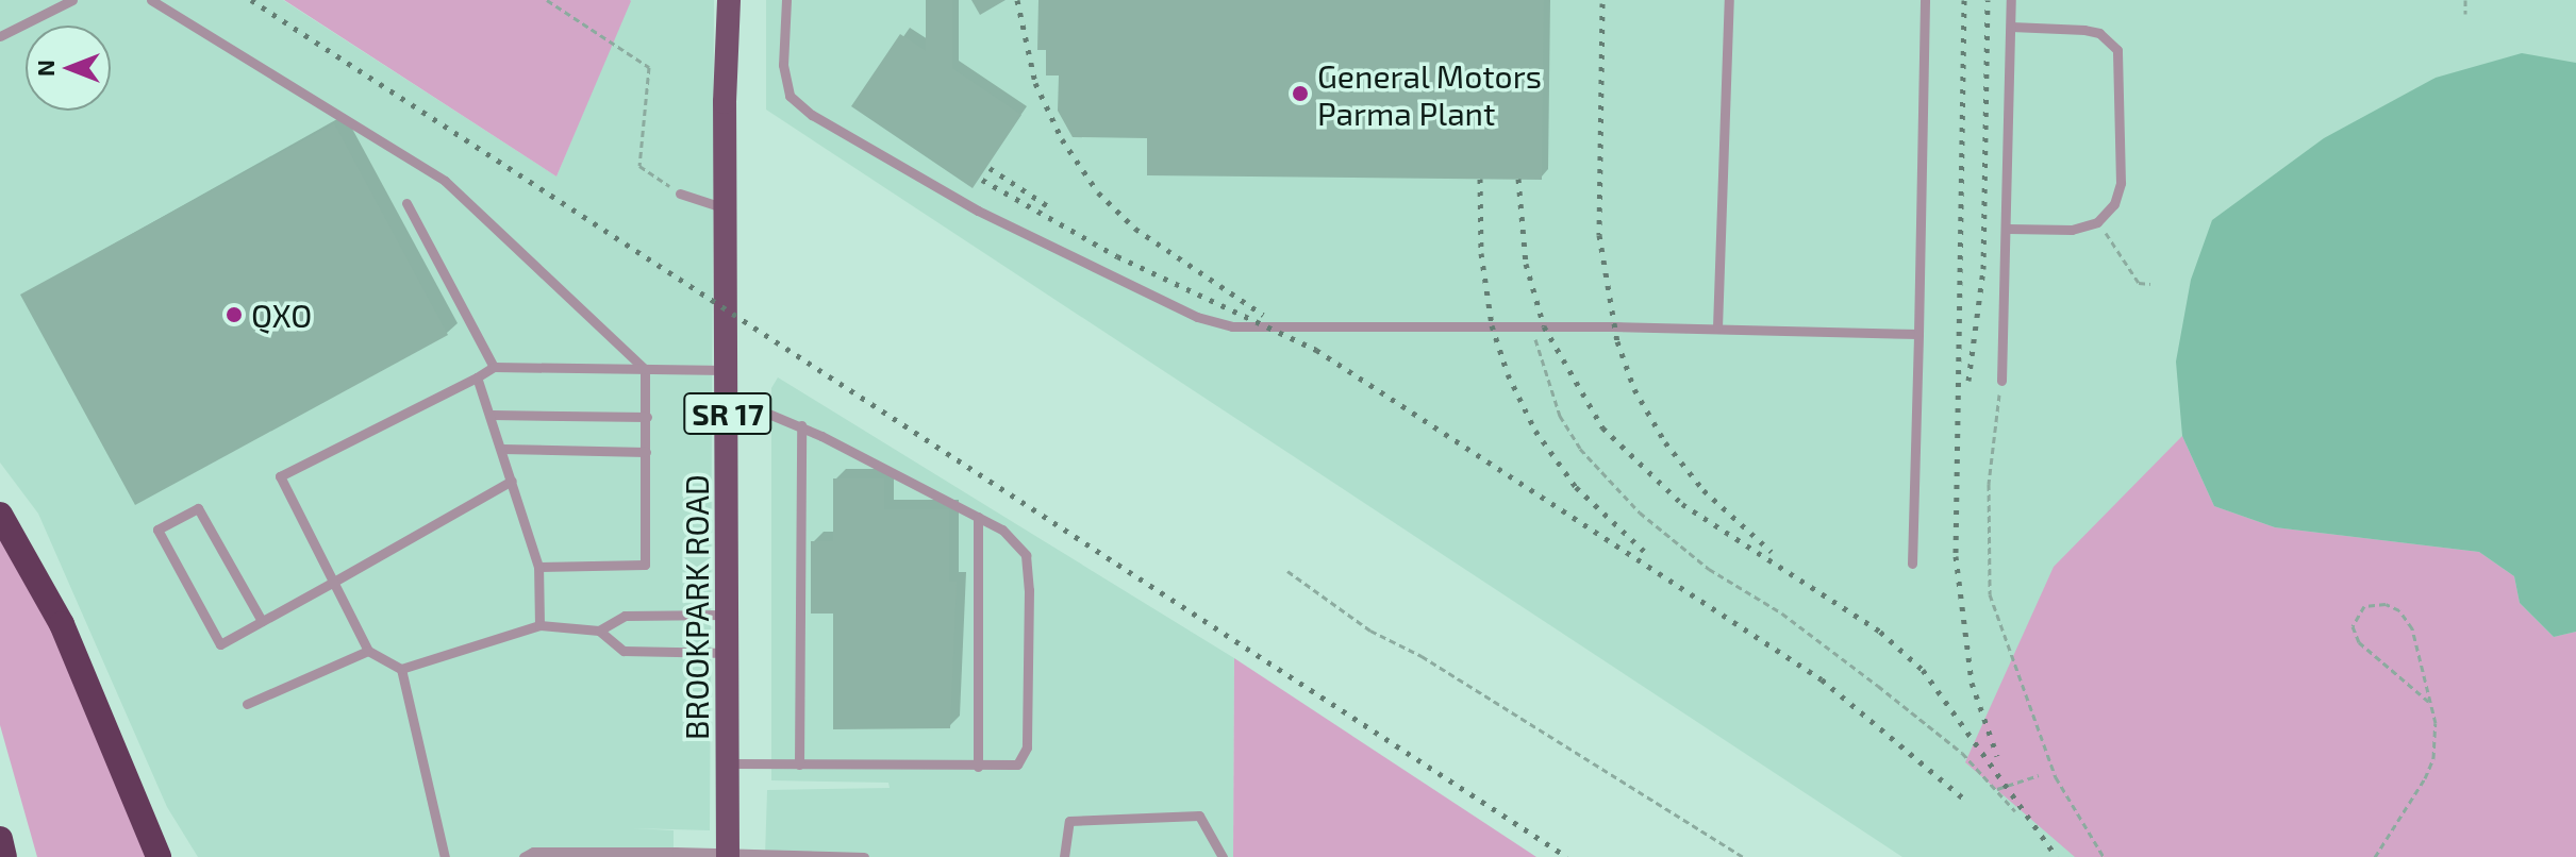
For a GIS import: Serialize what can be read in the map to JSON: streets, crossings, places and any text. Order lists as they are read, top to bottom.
{
  "streets": {
    "main road": ["SR 17", "BROOKPARK ROAD"]
  },
  "places": ["General Motors Parma Plant", "QXO"],
  "north": "left"
}
